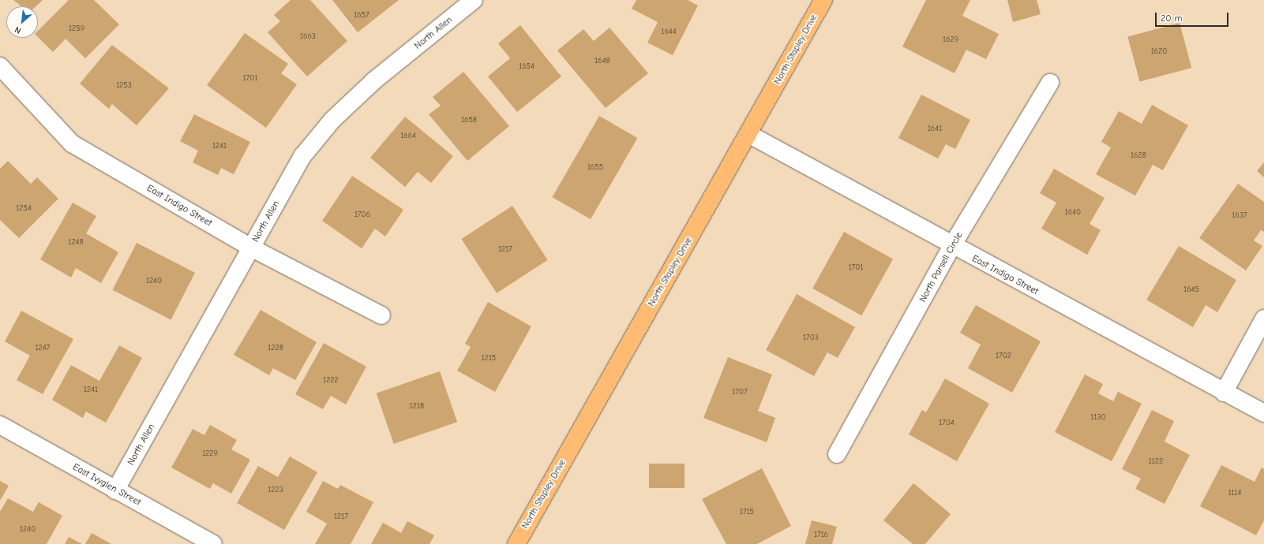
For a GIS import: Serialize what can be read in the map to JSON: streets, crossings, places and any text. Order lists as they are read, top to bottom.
{
  "streets": {
    "main road": ["North Stapley Drive"],
    "street": [
      "North Allen",
      "East Indigo Street",
      "North Parsell Circle",
      "East Ivyglen Street"
    ]
  },
  "crossings": [
    ["North Allen", "East Indigo Street"],
    ["North Allen", "East Ivyglen Street"],
    ["North Stapley Drive", "East Indigo Street"],
    ["East Indigo Street", "North Parsell Circle"]
  ],
  "house_numbers": [
    "1657",
    "1259",
    "1644",
    "1663",
    "1629",
    "1620",
    "1648",
    "1654",
    "1701",
    "1253",
    "1658",
    "1641",
    "1664",
    "1241",
    "1628",
    "1655",
    "1254",
    "1640",
    "1706",
    "1637",
    "1248",
    "1217",
    "1701",
    "1240",
    "1645",
    "1703",
    "1247",
    "1228",
    "1702",
    "1215",
    "1222",
    "1241",
    "1707",
    "1218",
    "1130",
    "1704",
    "1229",
    "1122",
    "1223",
    "1114",
    "1715",
    "1217",
    "1240",
    "1716"
  ],
  "scale_bar": "20 m",
  "north": "bottom left"
}
